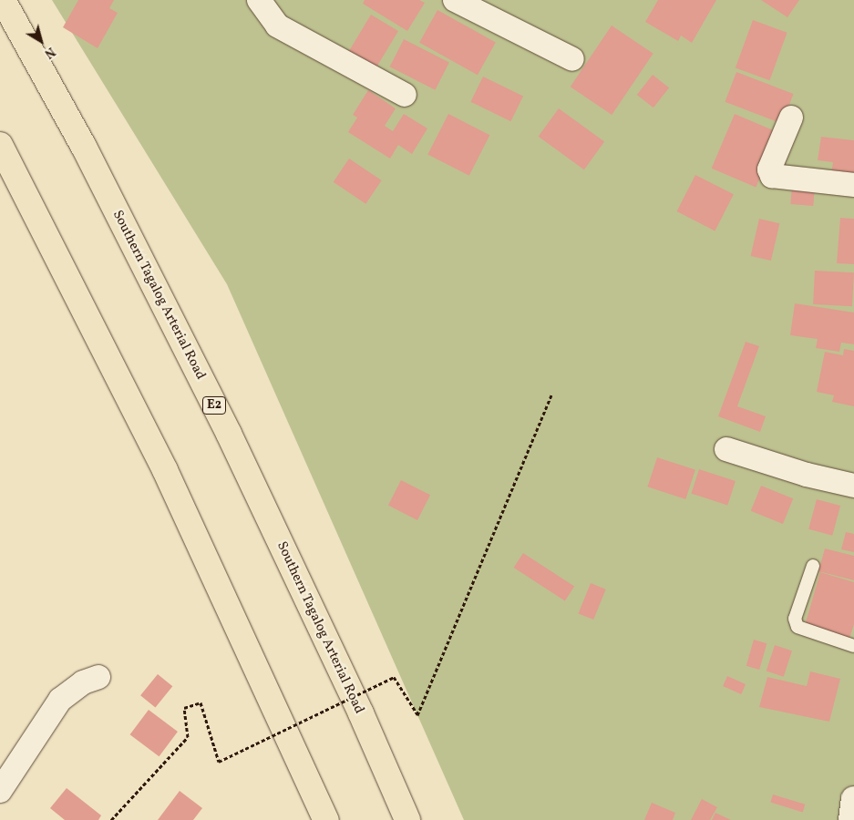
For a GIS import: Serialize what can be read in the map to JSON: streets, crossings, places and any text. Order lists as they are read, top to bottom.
{
  "streets": {
    "highway": ["Southern Tagalog Arterial Road", "E2"]
  },
  "north": "bottom right"
}
